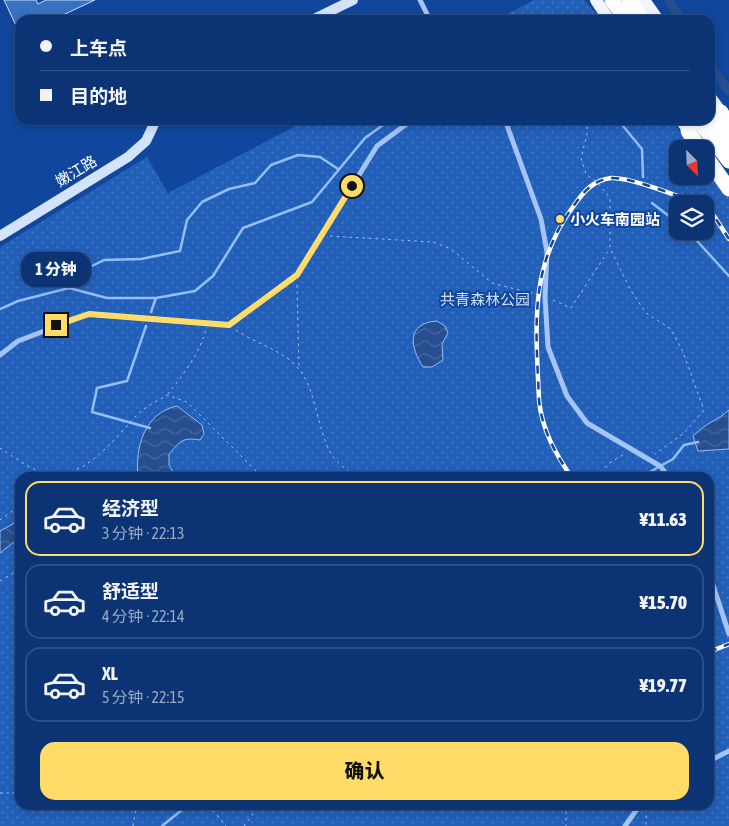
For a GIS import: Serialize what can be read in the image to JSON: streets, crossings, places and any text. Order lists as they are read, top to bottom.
{
  "streets": {
    "street": ["嫩江路"]
  },
  "parks": ["共青森林公园"],
  "places": ["小火车南园站"],
  "north": "bottom right",
  "page": {
    "banner": ["上车点", "目的地"],
    "bubble": "1 分钟",
    "list": [
      {
        "name": "经济型",
        "note": "3 分钟 · 22:13",
        "value": "¥11.63"
      },
      {
        "name": "舒适型",
        "note": "4 分钟 · 22:14",
        "value": "¥15.70"
      },
      {
        "name": "XL",
        "note": "5 分钟 · 22:15",
        "value": "¥19.77"
      }
    ],
    "buttons": "确认"
  }
}
